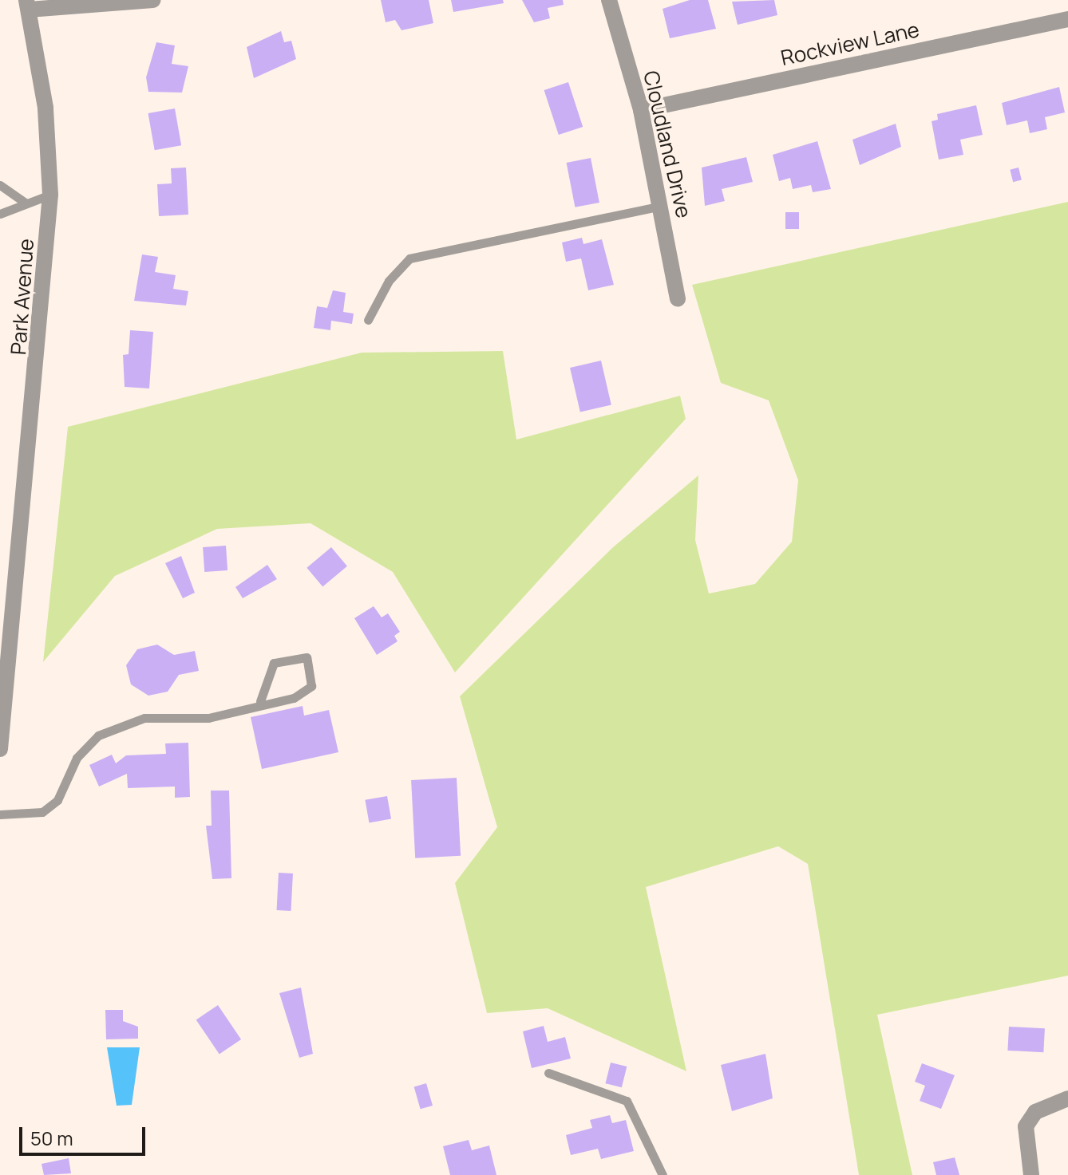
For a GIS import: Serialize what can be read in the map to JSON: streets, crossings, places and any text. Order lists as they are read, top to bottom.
{
  "streets": {
    "street": ["Rockview Lane", "Cloudland Drive", "Park Avenue"]
  },
  "crossings": [
    ["Rockview Lane", "Cloudland Drive"]
  ],
  "scale_bar": "50 m"
}
